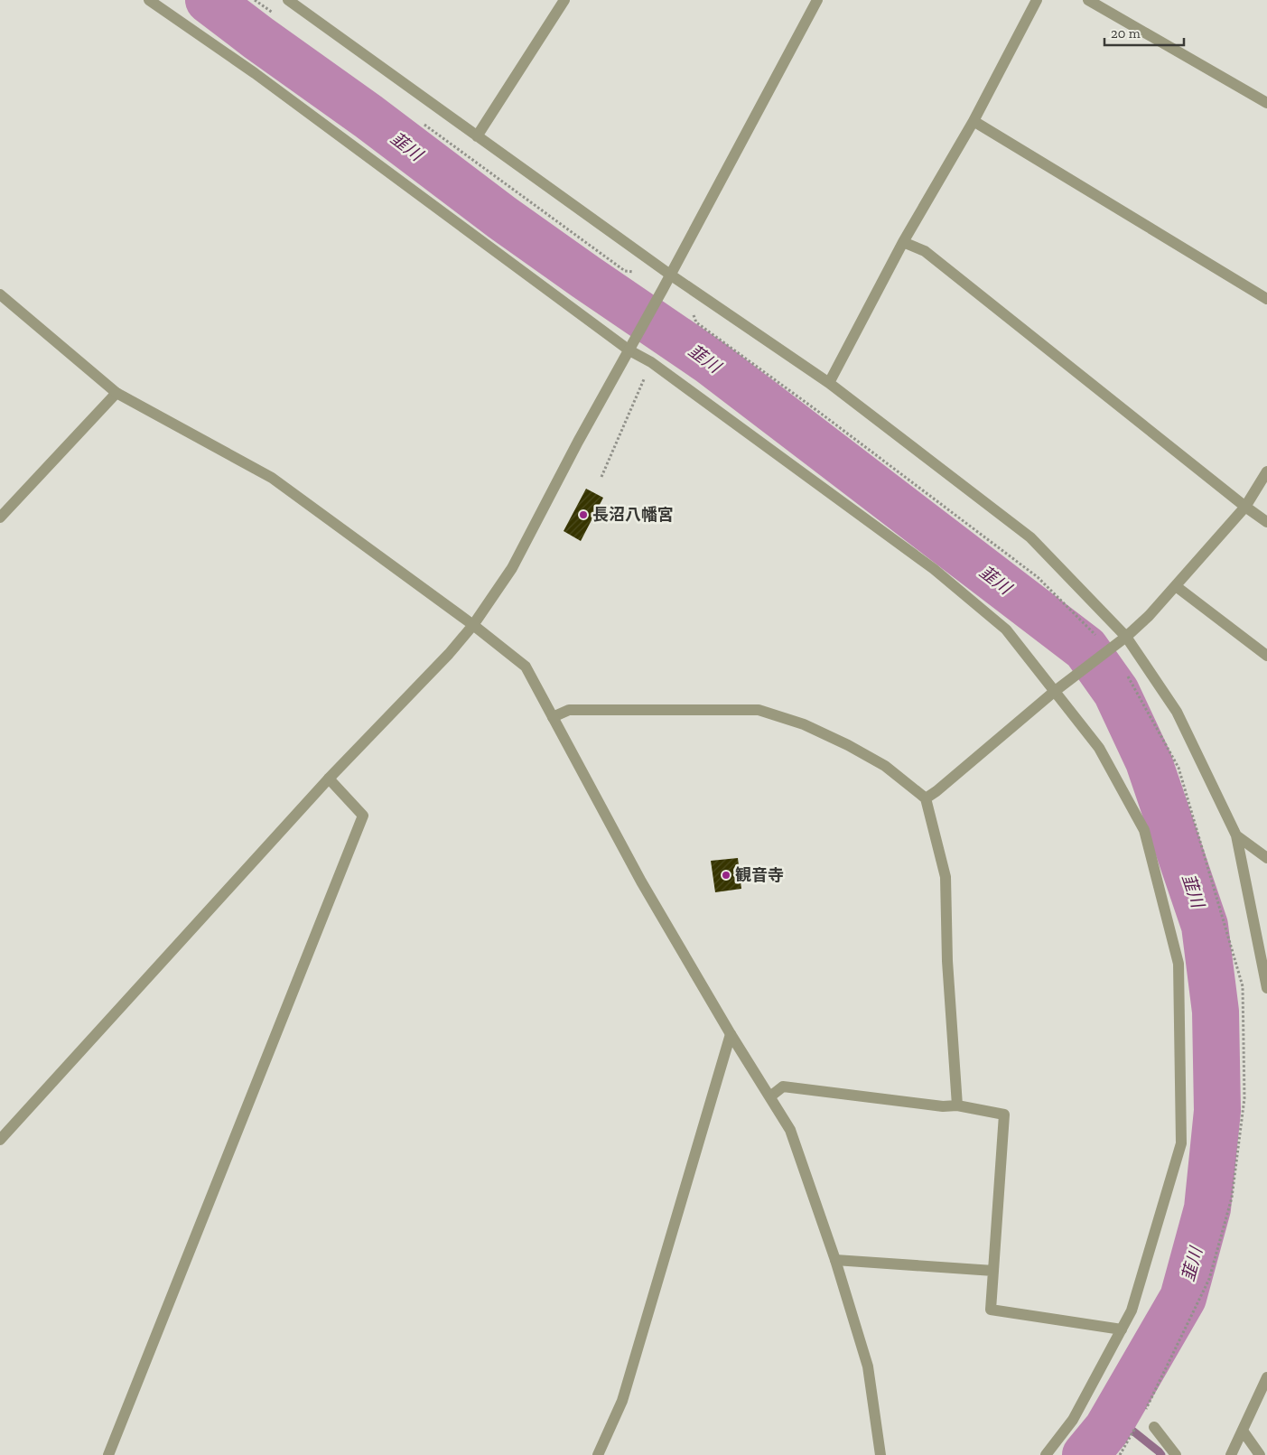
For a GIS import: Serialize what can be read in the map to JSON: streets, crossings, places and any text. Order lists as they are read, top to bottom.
{
  "water": ["韮川"],
  "places": ["長沼八幡宮", "観音寺"],
  "scale_bar": "20 m"
}
